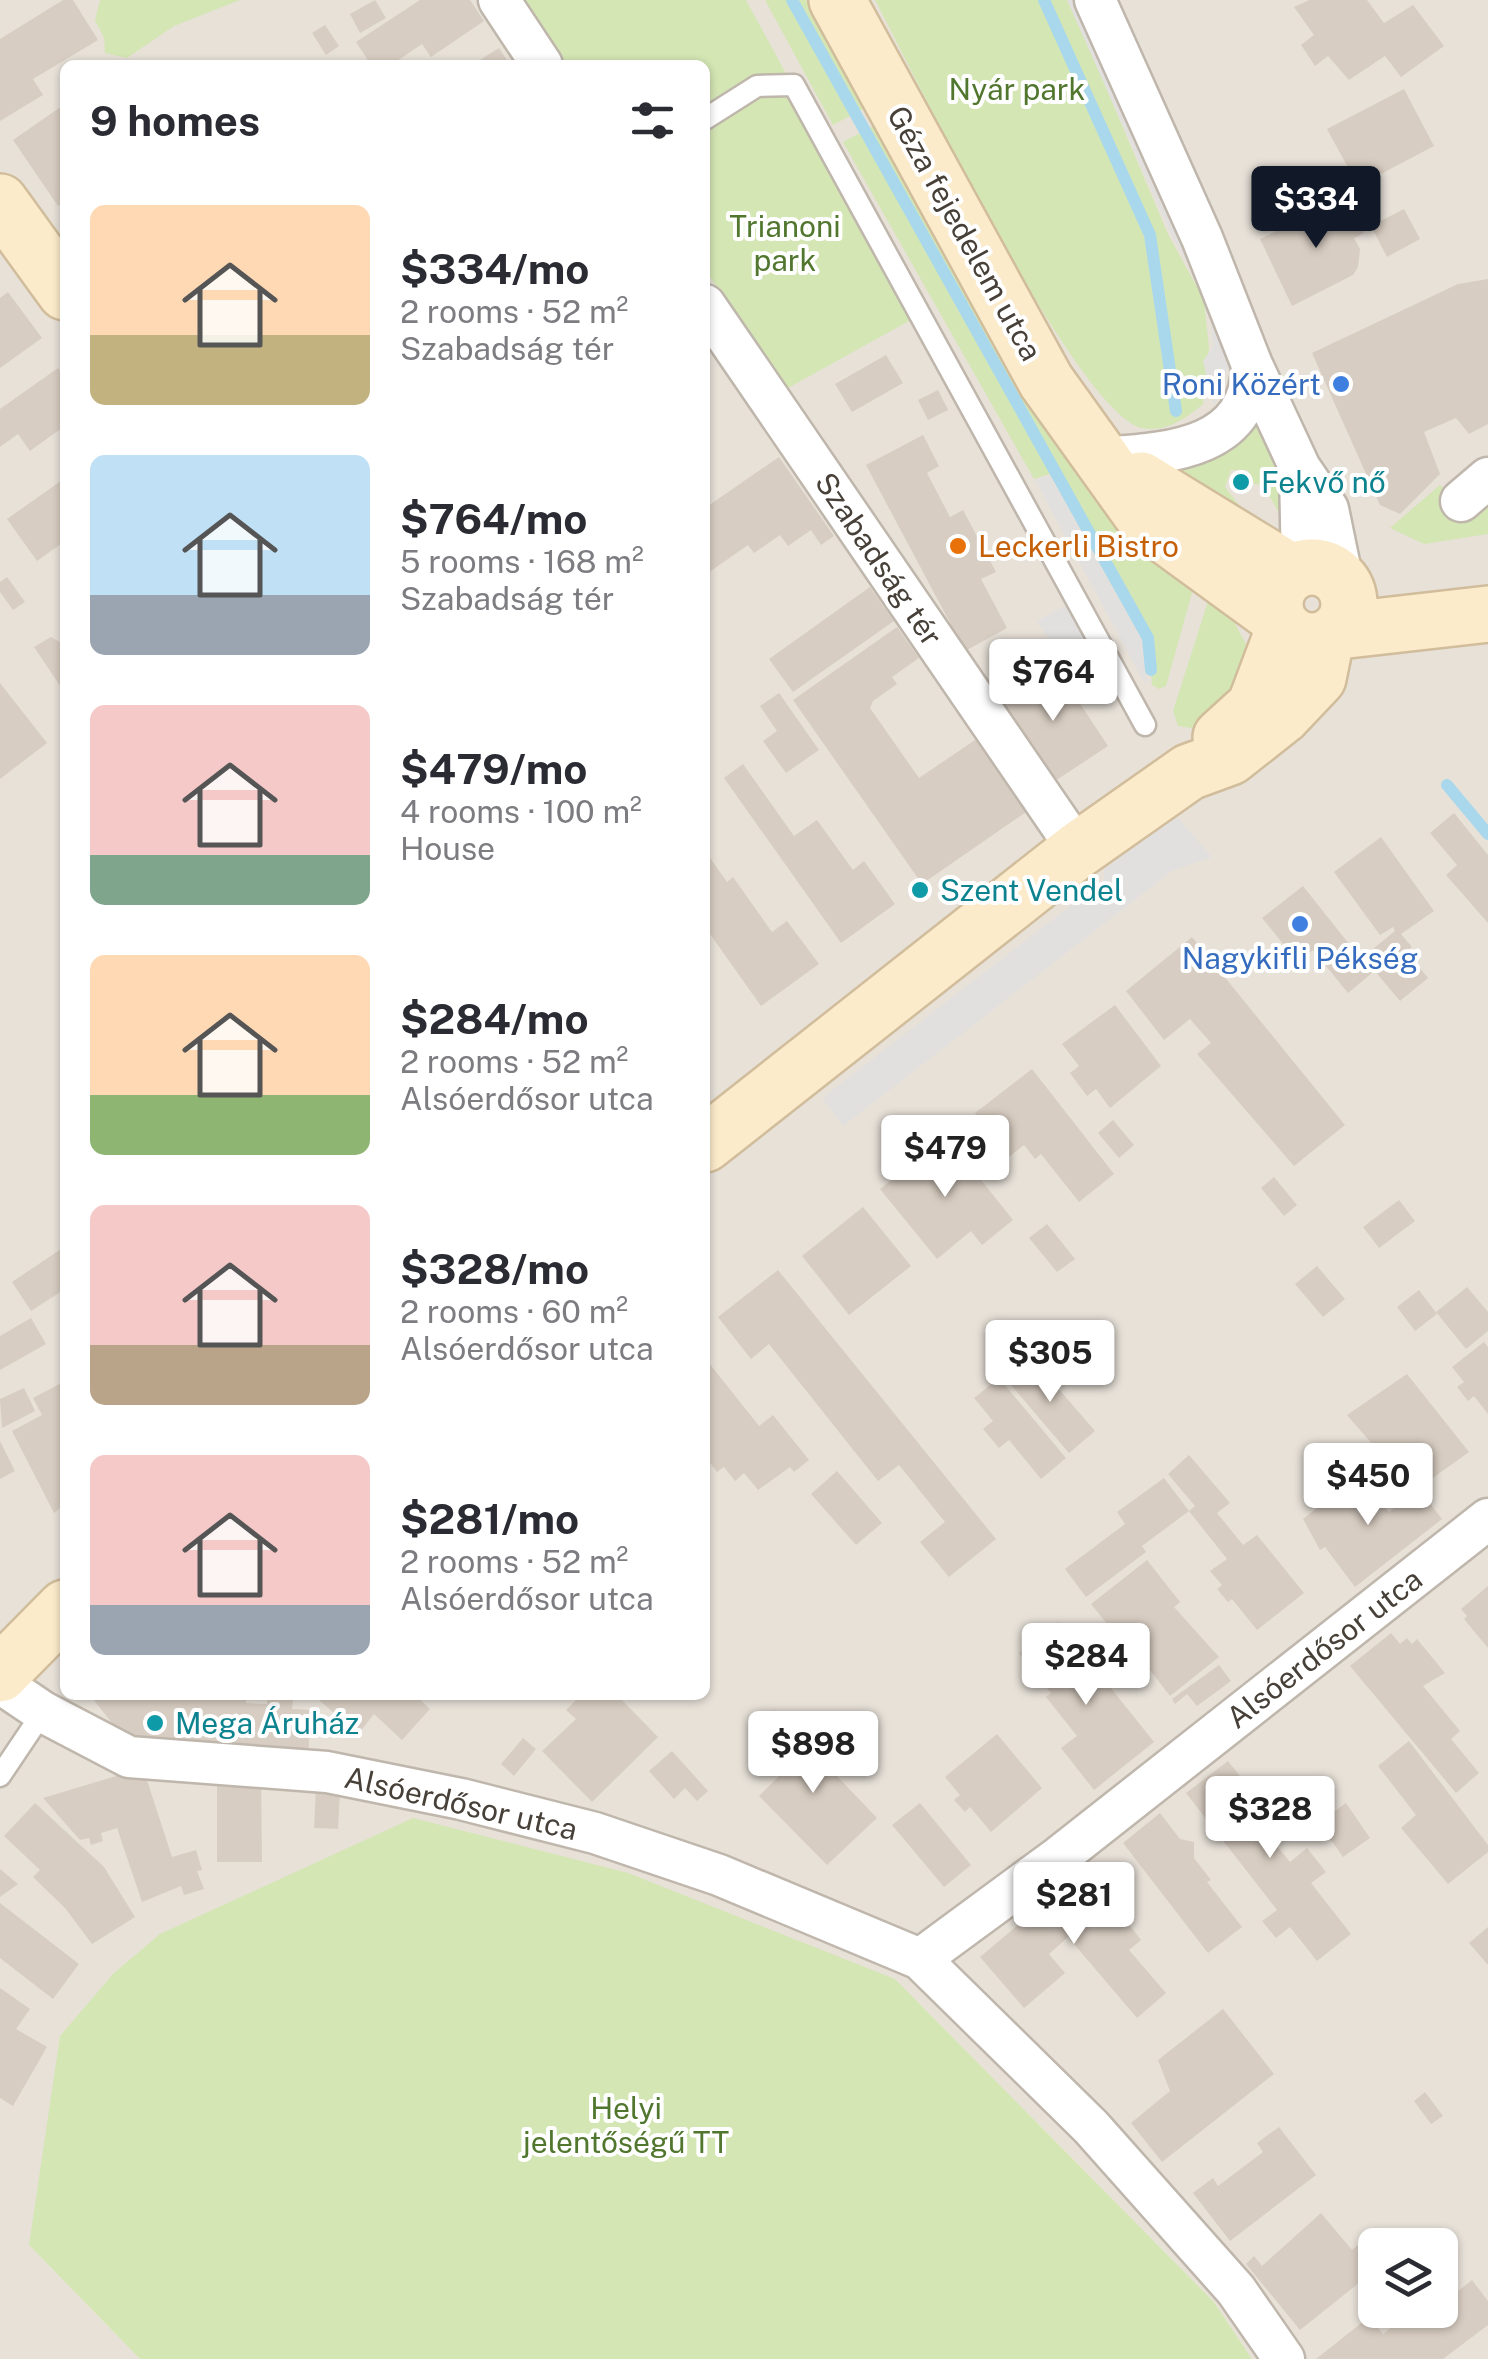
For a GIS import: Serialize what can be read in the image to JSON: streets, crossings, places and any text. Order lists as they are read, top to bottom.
{
  "streets": {
    "main road": ["Géza fejedelem utca"],
    "street": ["Szabadság tér", "Alsóerdősor utca"]
  },
  "parks": ["Nyár park", "Trianoni park", "Helyi jelentőségű TT"],
  "places": [
    "Roni Közért",
    "Fekvő nő",
    "Leckerli Bistro",
    "Szent Vendel",
    "Nagykifli Pékség",
    "Mega Áruház"
  ],
  "page": {
    "heading": "9 homes",
    "price": [
      "$334",
      "$764",
      "$479",
      "$305",
      "$450",
      "$284",
      "$898",
      "$328",
      "$281"
    ],
    "list": [
      {
        "name": "$334/mo",
        "note": "2 rooms · 52 m² · Szabadság tér"
      },
      {
        "name": "$764/mo",
        "note": "5 rooms · 168 m² · Szabadság tér"
      },
      {
        "name": "$479/mo",
        "note": "4 rooms · 100 m² · House"
      },
      {
        "name": "$284/mo",
        "note": "2 rooms · 52 m² · Alsóerdősor utca"
      },
      {
        "name": "$328/mo",
        "note": "2 rooms · 60 m² · Alsóerdősor utca"
      },
      {
        "name": "$281/mo",
        "note": "2 rooms · 52 m² · Alsóerdősor utca"
      }
    ]
  }
}
